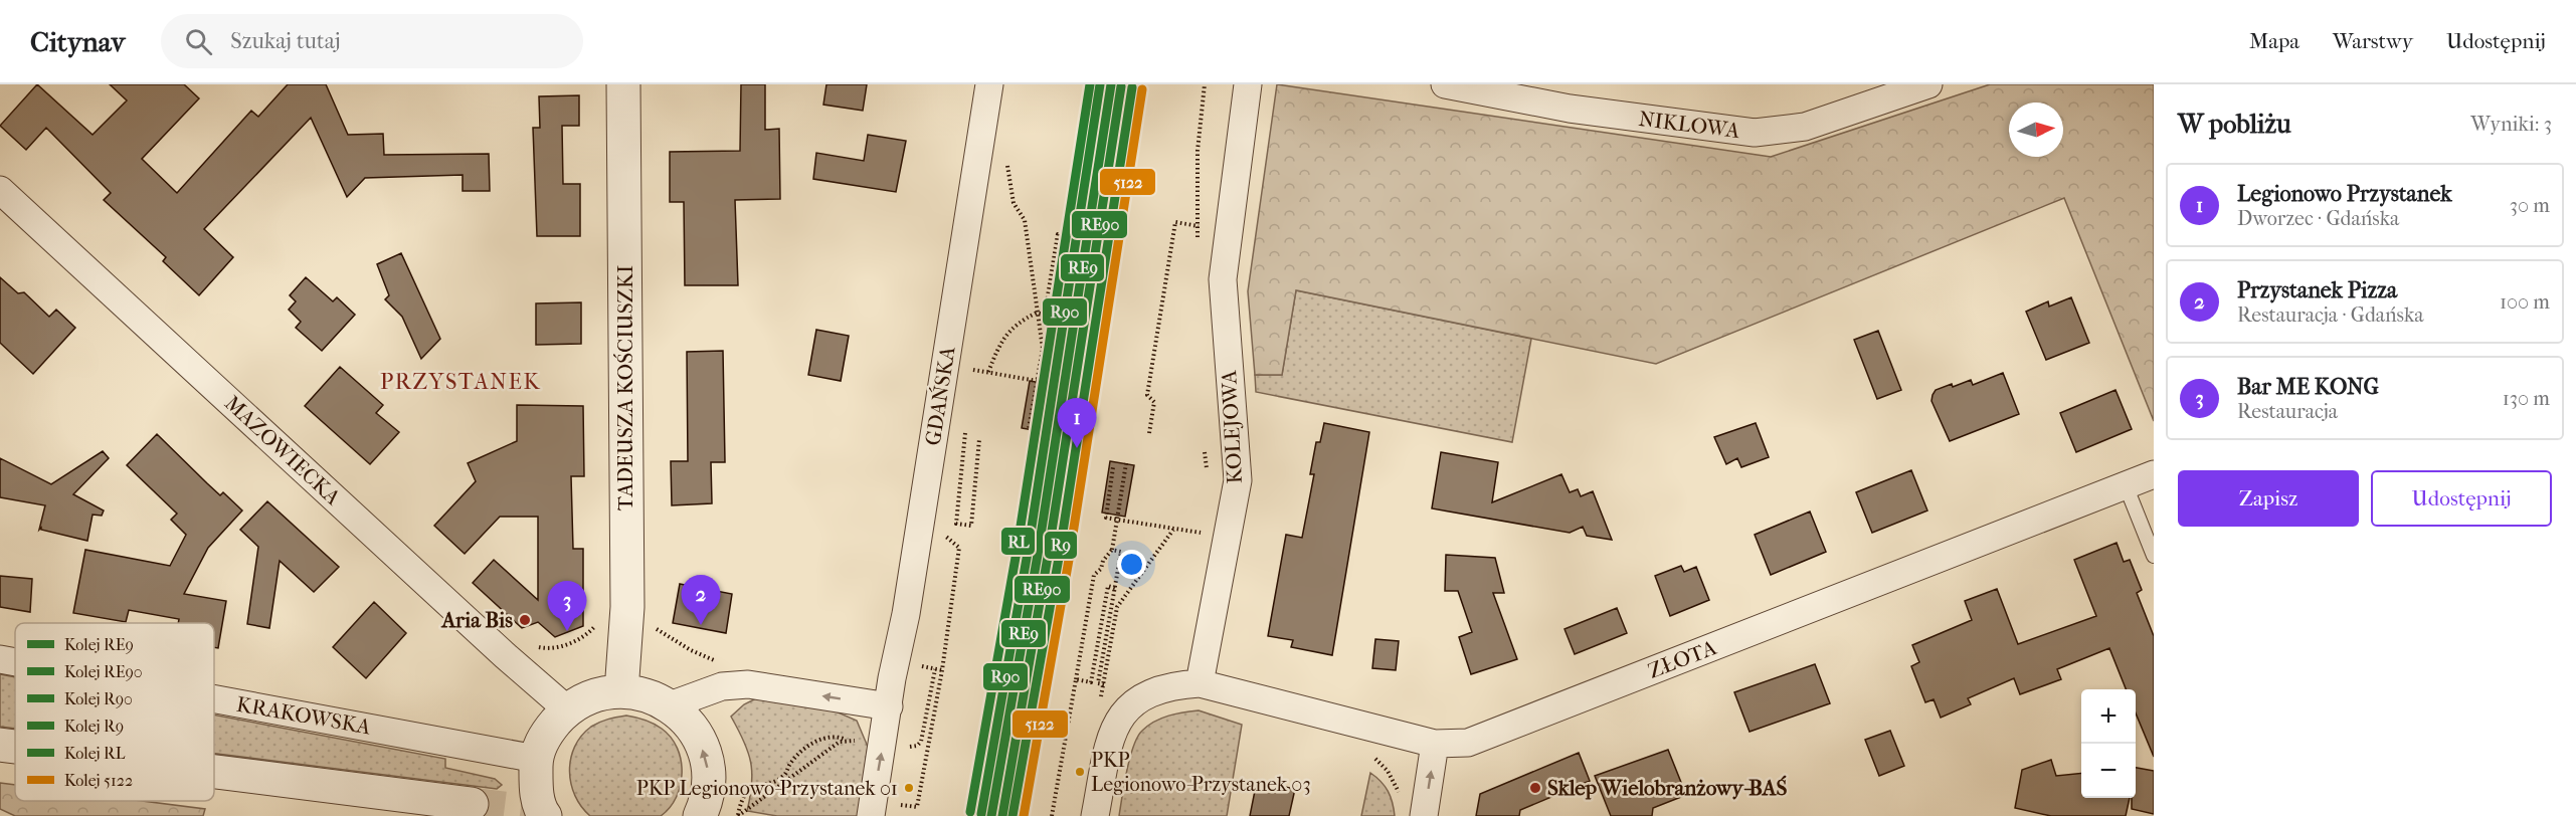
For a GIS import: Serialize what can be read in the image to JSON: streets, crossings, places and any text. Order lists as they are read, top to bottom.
{
  "streets": {
    "street": [
      "NIKLOWA",
      "TADEUSZA KOŚCIUSZKI",
      "GDAŃSKA",
      "KOLEJOWA",
      "MAZOWIECKA",
      "ZŁOTA",
      "KRAKOWSKA"
    ]
  },
  "crossings": [
    ["KOLEJOWA", "ZŁOTA"]
  ],
  "districts": ["PRZYSTANEK"],
  "places": [
    "Aria Bis",
    "PKP Legionowo-Przystanek 03",
    "PKP Legionowo-Przystanek 01",
    "Sklep Wielobranżowy-BAŚ"
  ],
  "lines": [
    "rail line RE9",
    "rail line R90",
    "rail line RL",
    "rail line RE90",
    "rail line R9",
    "rail line 5122"
  ],
  "legend": [
    "Kolej RE9",
    "Kolej RE90",
    "Kolej R90",
    "Kolej R9",
    "Kolej RL",
    "Kolej 5122"
  ],
  "north": "right",
  "page": {
    "header": "Citynav",
    "search": "Szukaj tutaj",
    "nav": ["Mapa", "Warstwy", "Udostępnij"],
    "heading": ["W pobliżu", "Wyniki: 3"],
    "list": [
      {
        "mark": "1",
        "name": "Legionowo Przystanek",
        "note": "Dworzec · Gdańska",
        "value": "30 m"
      },
      {
        "mark": "2",
        "name": "Przystanek Pizza",
        "note": "Restauracja · Gdańska",
        "value": "100 m"
      },
      {
        "mark": "3",
        "name": "Bar ME KONG",
        "note": "Restauracja",
        "value": "130 m"
      }
    ],
    "pins": ["1", "2", "3"],
    "buttons": ["Zapisz", "Udostępnij"],
    "map_buttons": ["+", "−"]
  }
}
